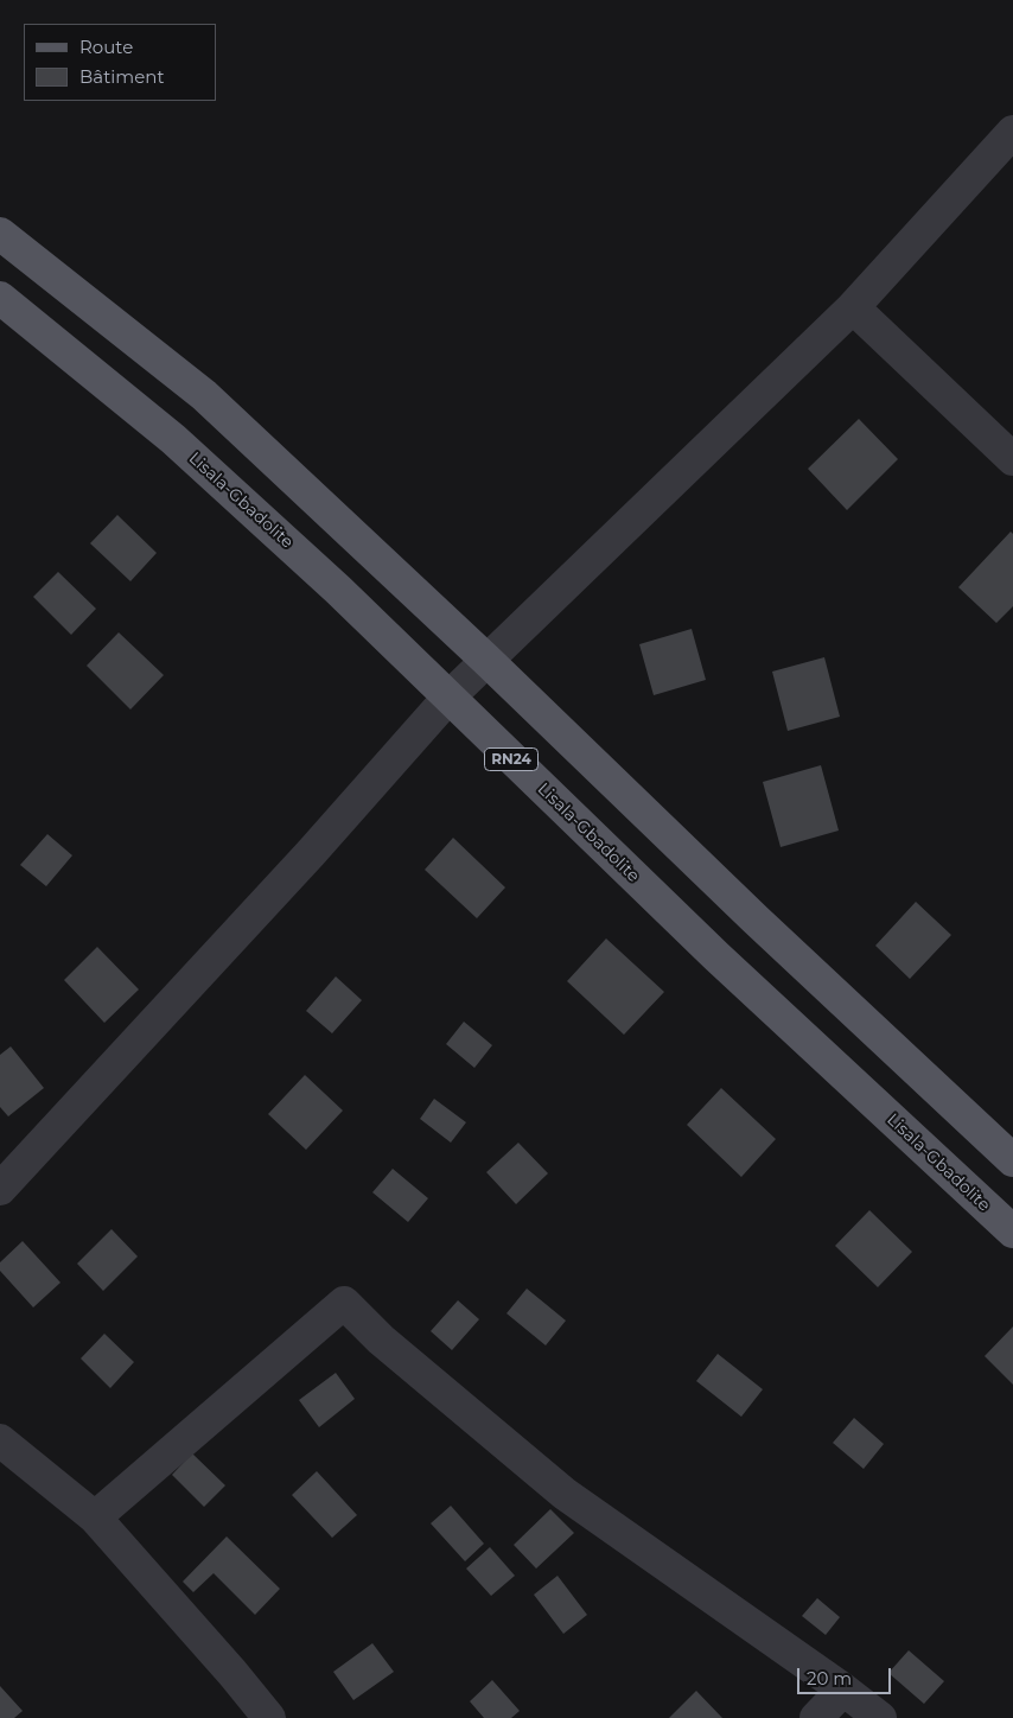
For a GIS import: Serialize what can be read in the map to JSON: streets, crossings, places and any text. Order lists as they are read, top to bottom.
{
  "streets": {
    "main road": ["Lisala-Gbadolite", "RN24"]
  },
  "legend": ["Route", "Bâtiment"],
  "scale_bar": "20 m"
}
